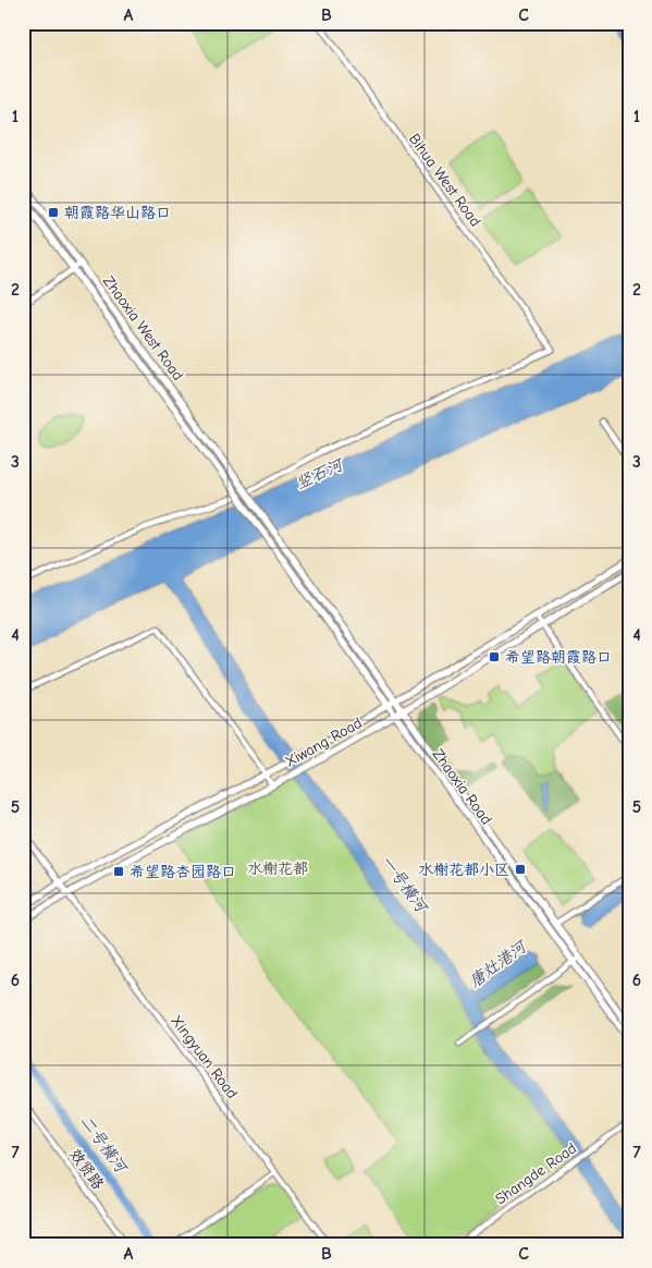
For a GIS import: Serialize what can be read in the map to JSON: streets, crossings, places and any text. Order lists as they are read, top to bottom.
{
  "streets": {
    "main road": ["Zhaoxia West Road", "Xiwang Road", "Zhaoxia Road"],
    "street": [
      "Bihua West Road",
      "Xingyuan Road",
      "效贤路",
      "Shangde Road"
    ]
  },
  "crossings": [
    ["Zhaoxia West Road", "Zhaoxia Road"],
    ["Xiwang Road", "Zhaoxia Road"],
    ["Xiwang Road", "Xingyuan Road"]
  ],
  "water": [
    "竖石河",
    "一号横河",
    "唐灶港河",
    "二号横河"
  ],
  "parks": ["水榭花都"],
  "places": {
    "transit": [
      "朝霞路华山路口",
      "希望路朝霞路口",
      "水榭花都小区",
      "希望路杏园路口"
    ]
  },
  "grid": {
    "columns": ["A", "B", "C"],
    "rows": [
      "1",
      "2",
      "3",
      "4",
      "5",
      "6",
      "7"
    ]
  }
}
